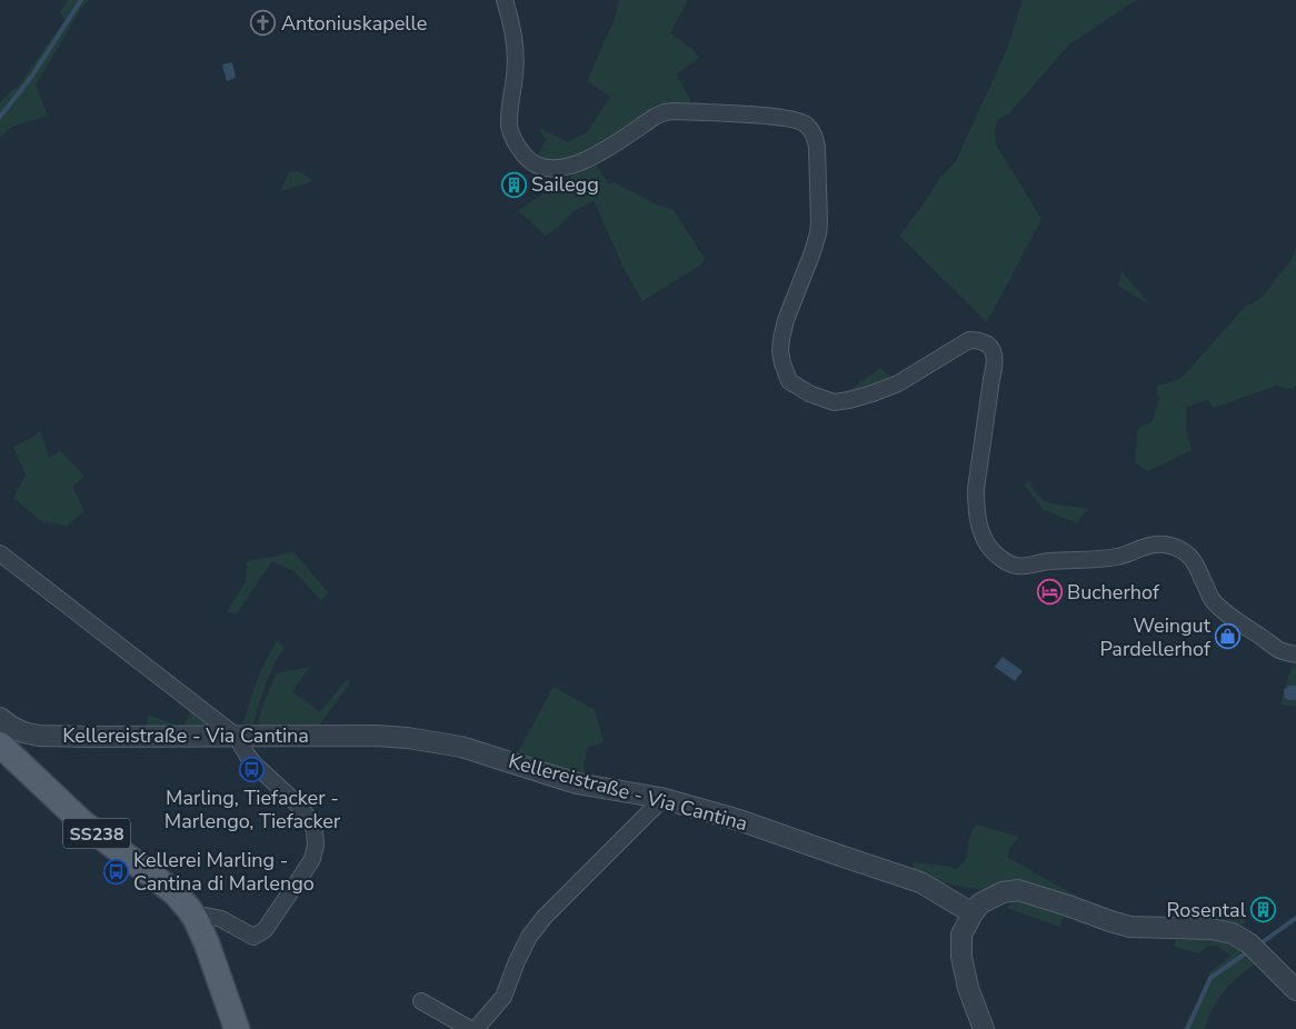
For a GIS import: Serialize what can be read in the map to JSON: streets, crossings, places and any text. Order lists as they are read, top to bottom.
{
  "streets": {
    "main road": ["SS238"],
    "street": ["Kellereistraße - Via Cantina"]
  },
  "places": {
    "church": ["Antoniuskapelle"],
    "building": ["Sailegg", "Rosental"],
    "hotel": ["Bucherhof"],
    "shop": ["Weingut Pardellerhof"],
    "bus stop": ["Marling, Tiefacker - Marlengo, Tiefacker", "Kellerei Marling - Cantina di Marlengo"]
  }
}
